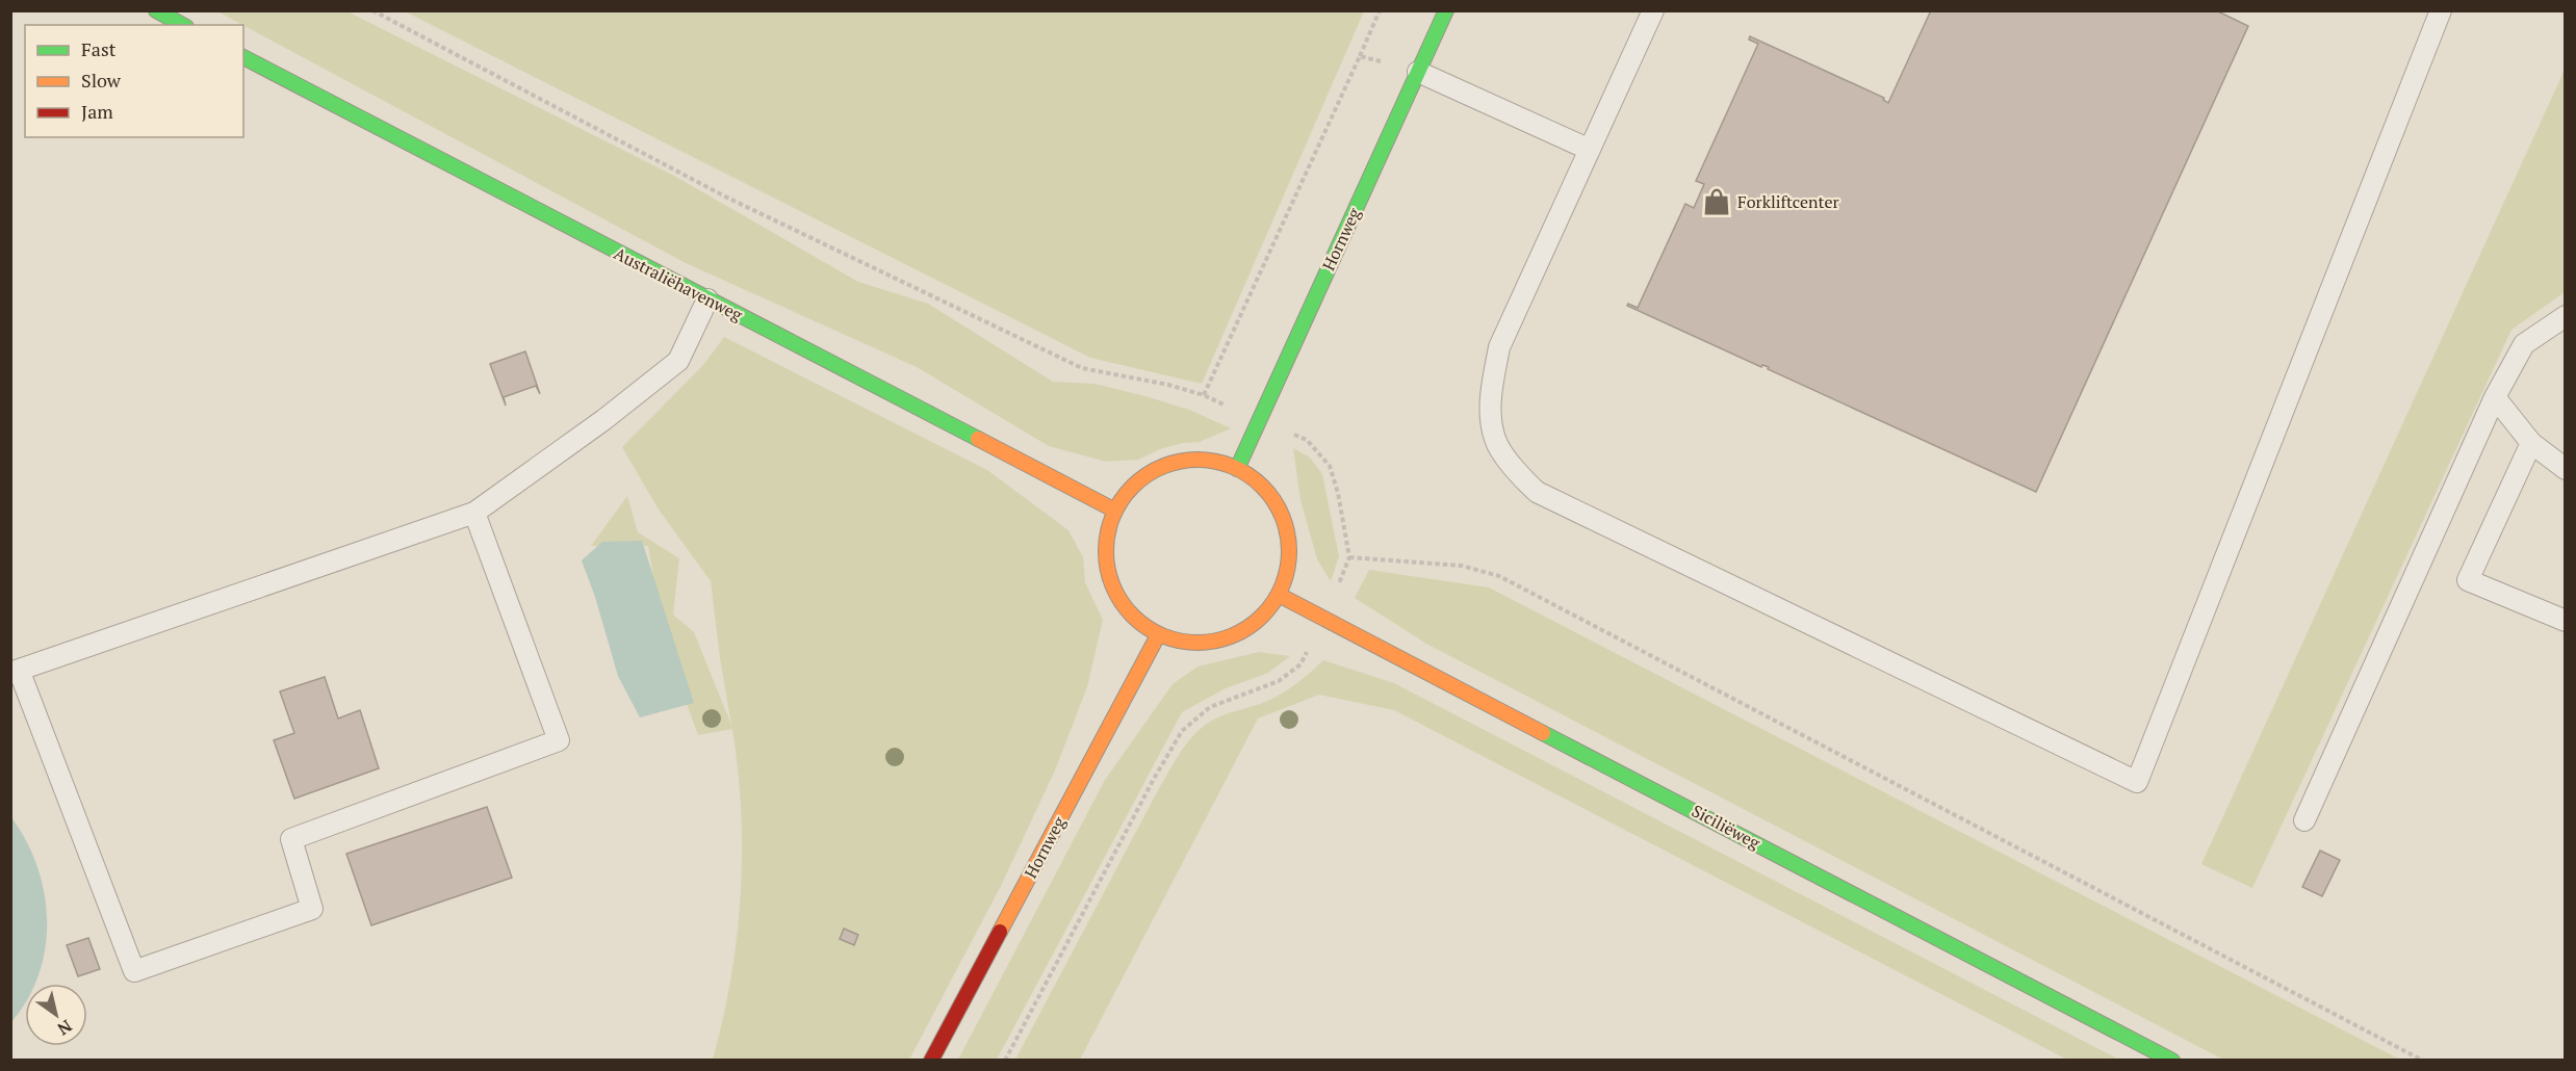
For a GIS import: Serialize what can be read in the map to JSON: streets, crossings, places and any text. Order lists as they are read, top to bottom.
{
  "streets": {
    "street": ["Hornweg", "Australiëhavenweg", "Siciliëweg"]
  },
  "crossings": [
    ["Hornweg", "Australiëhavenweg"],
    ["Hornweg", "Siciliëweg"],
    ["Australiëhavenweg", "Siciliëweg"]
  ],
  "places": {
    "shop": ["Forkliftcenter"]
  },
  "legend": ["Fast", "Slow", "Jam"],
  "north": "bottom right"
}
